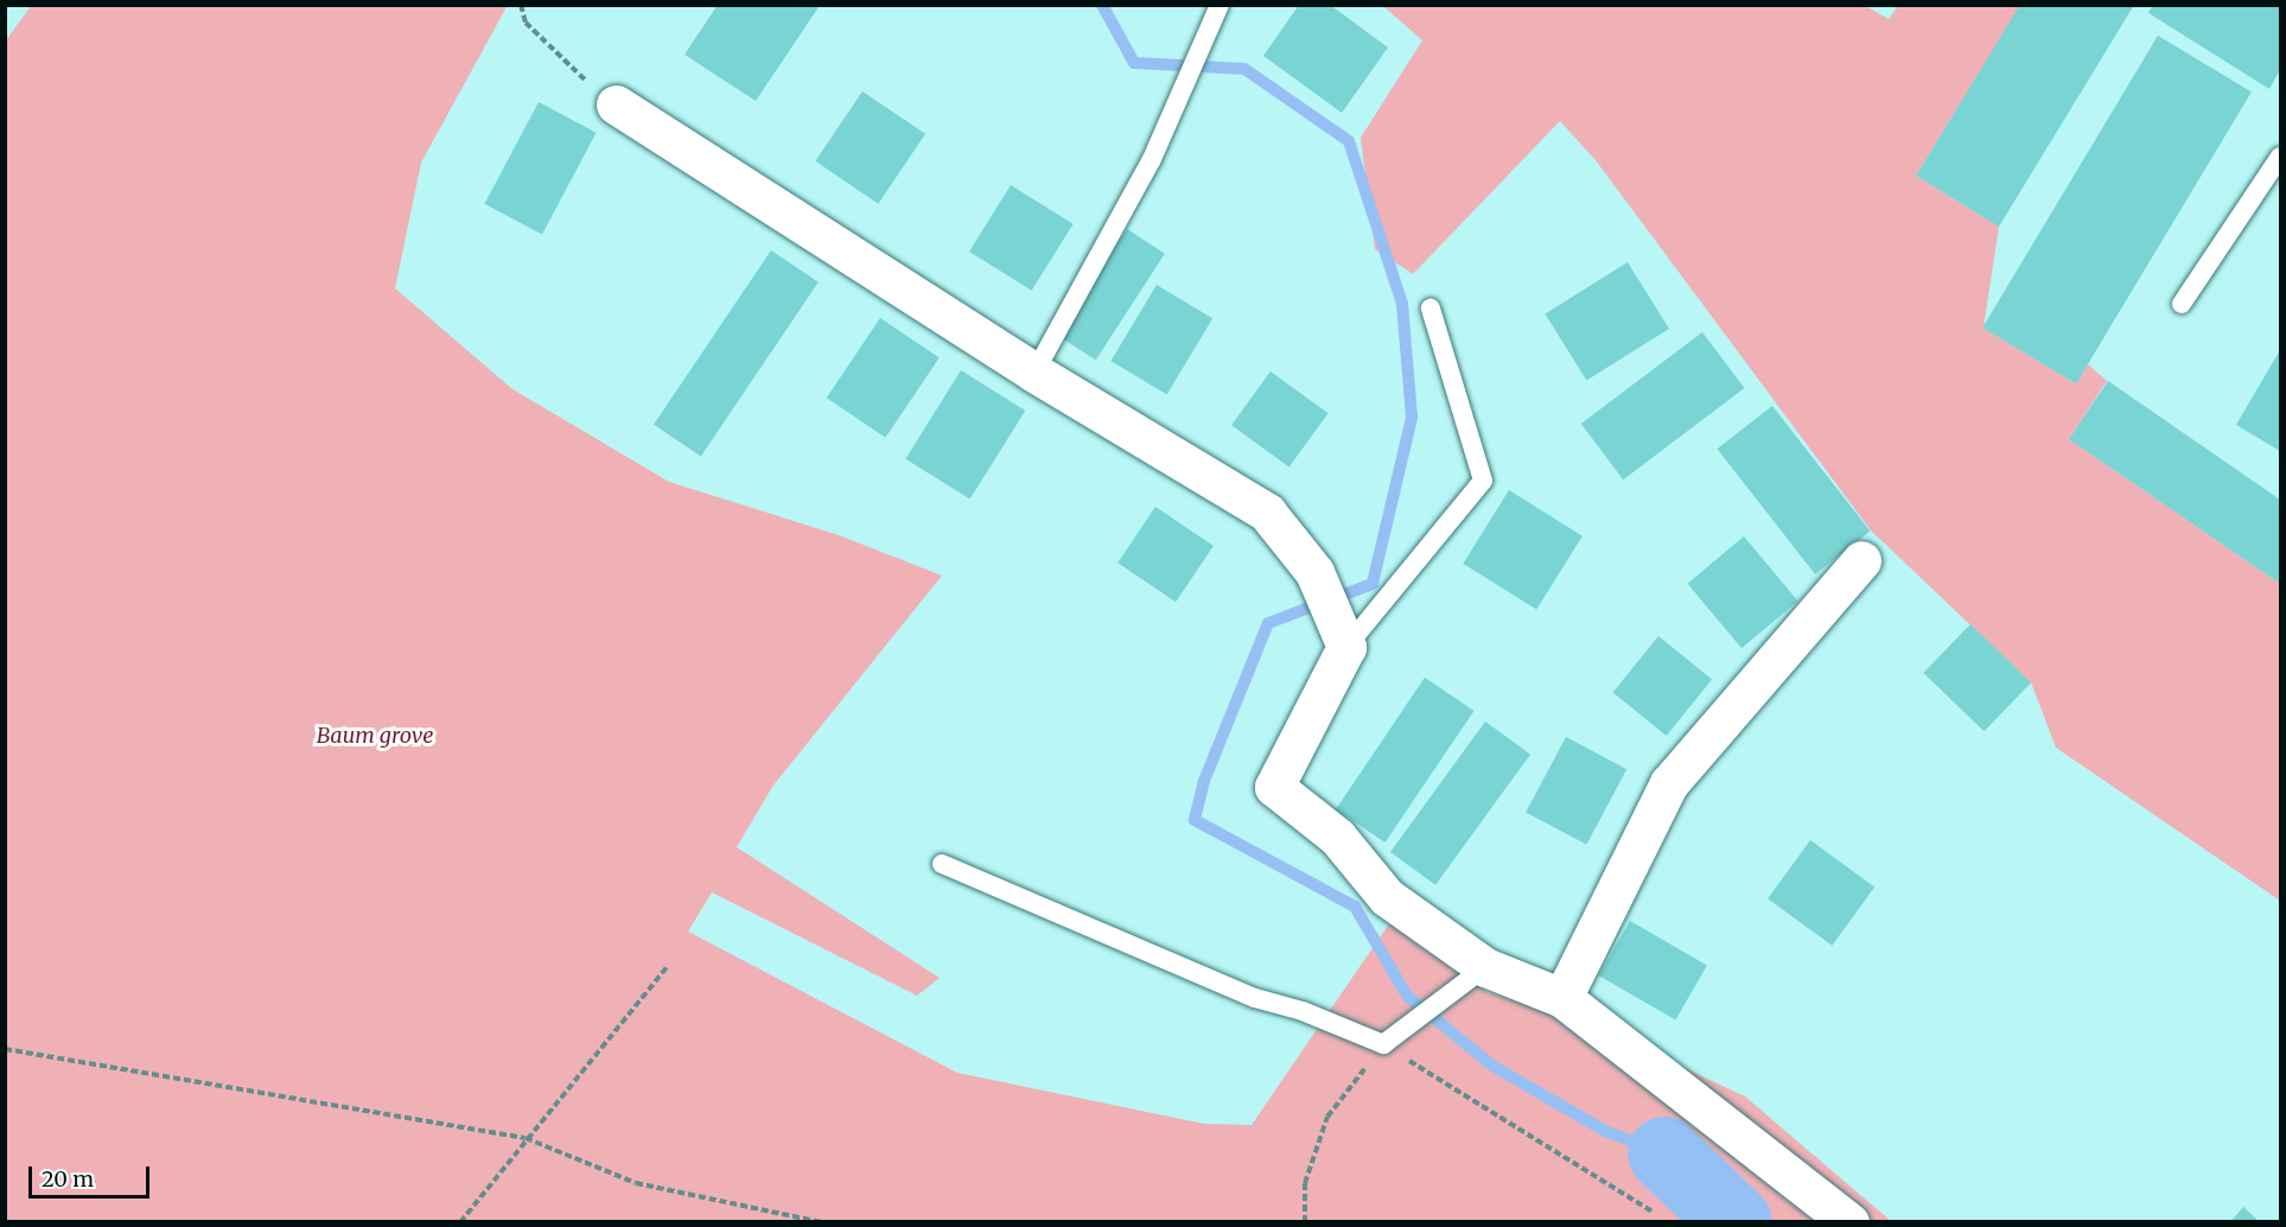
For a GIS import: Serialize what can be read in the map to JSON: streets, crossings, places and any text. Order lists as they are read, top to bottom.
{
  "parks": ["Baum grove"],
  "scale_bar": "20 m"
}
